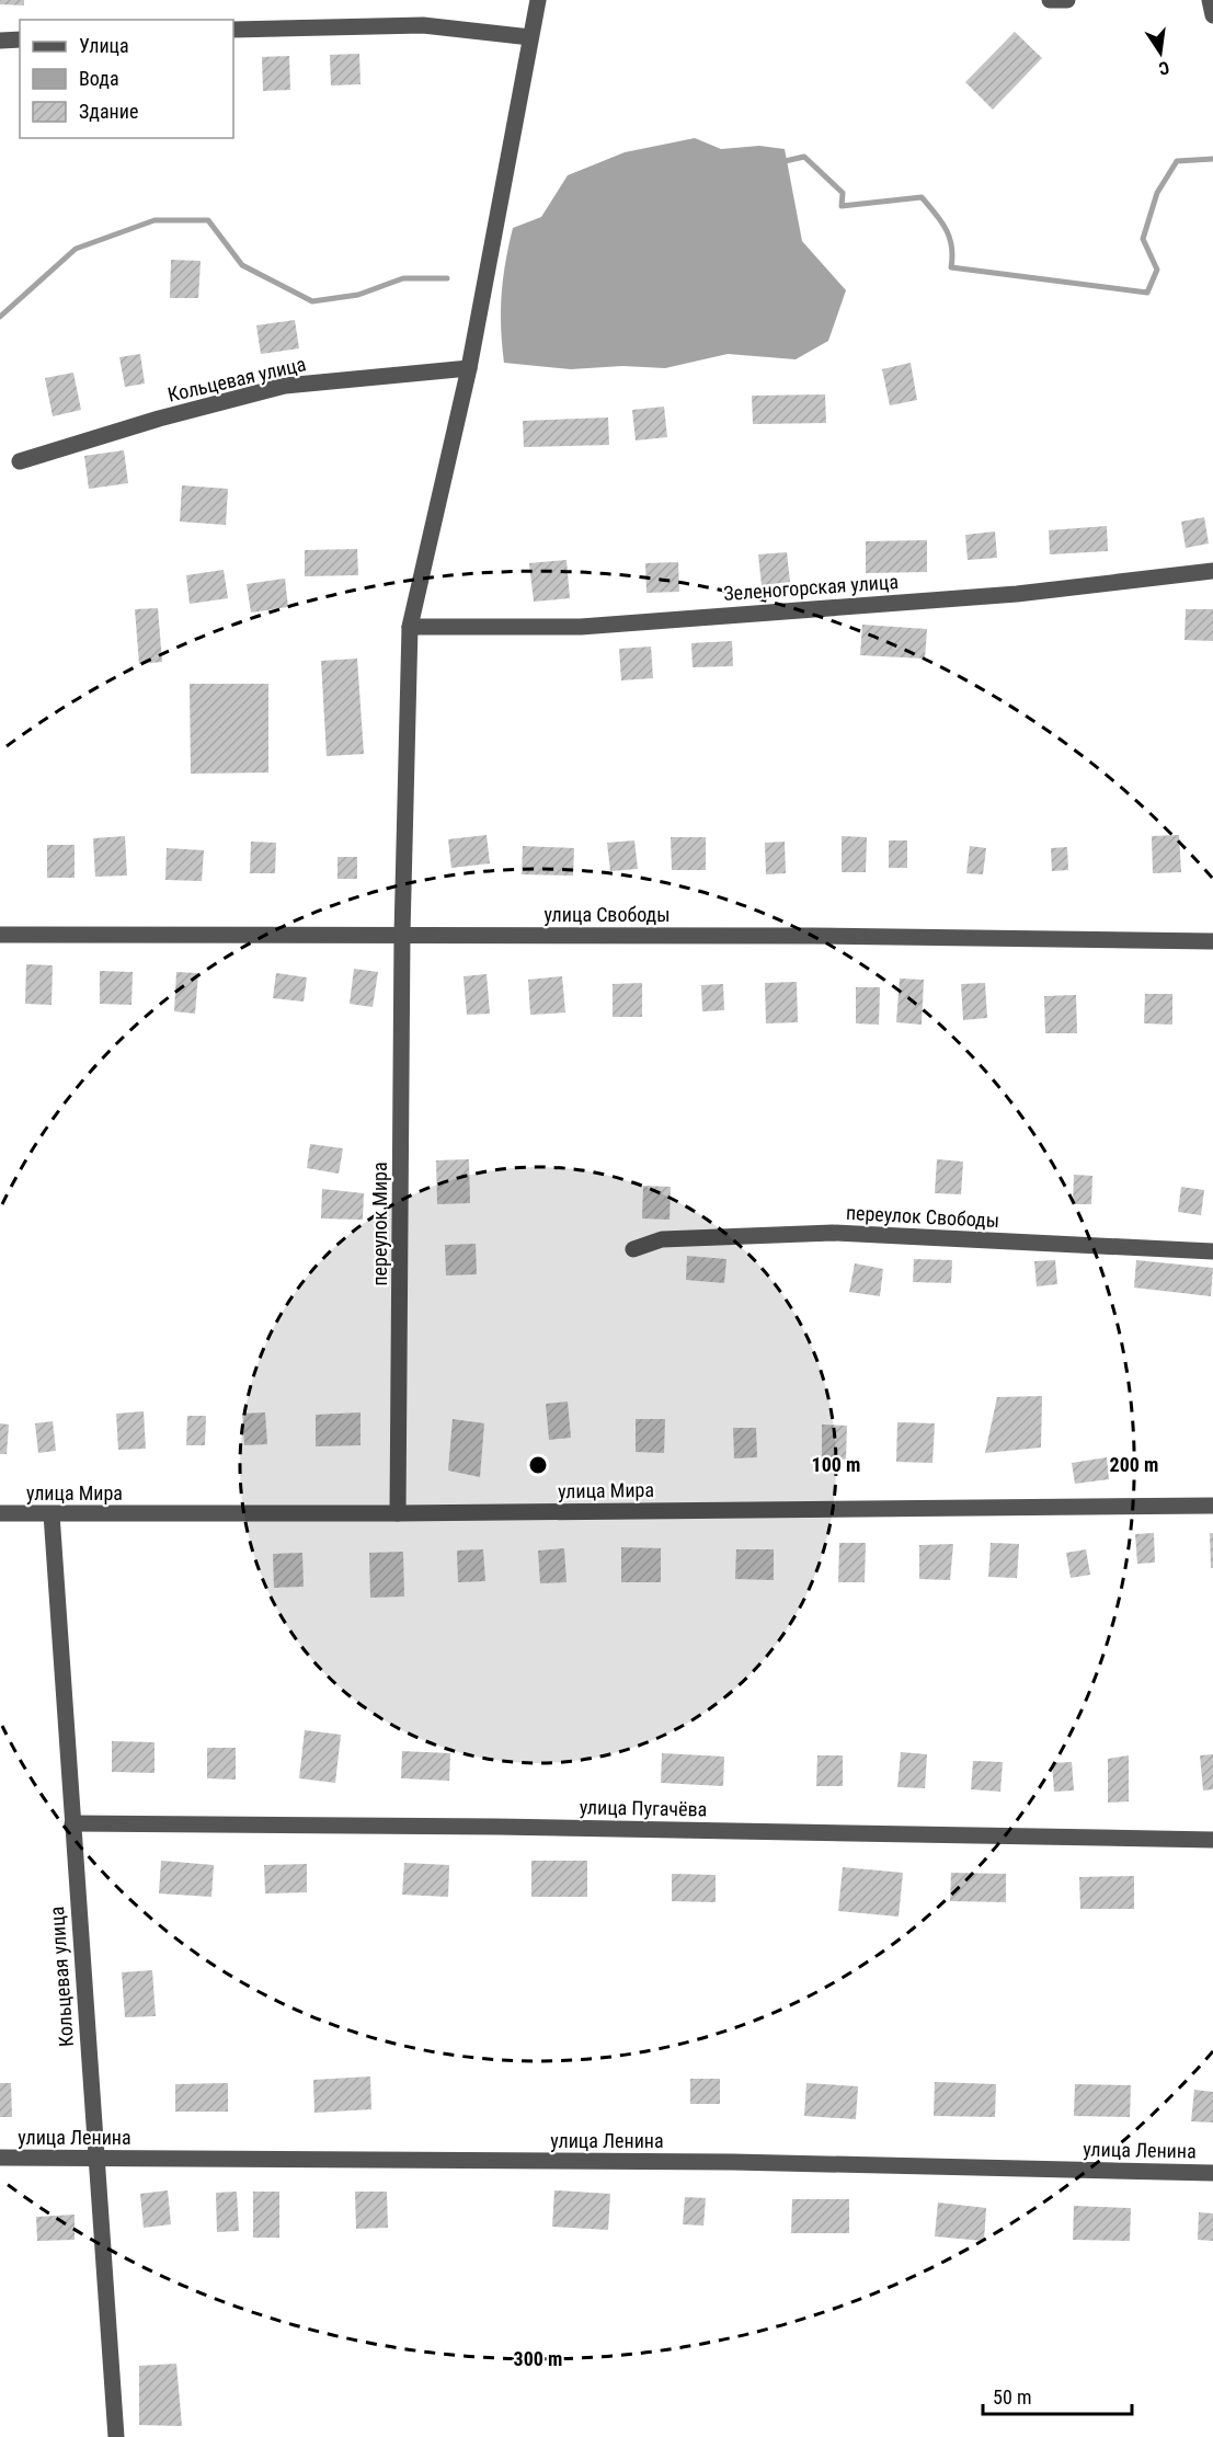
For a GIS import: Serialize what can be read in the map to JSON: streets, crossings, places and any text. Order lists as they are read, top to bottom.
{
  "streets": {
    "street": [
      "Кольцевая улица",
      "Зеленогорская улица",
      "улица Свободы",
      "переулок Свободы",
      "переулок Мира",
      "улица Мира",
      "улица Пугачёва",
      "улица Ленина"
    ]
  },
  "crossings": [
    ["Кольцевая улица", "переулок Мира"],
    ["Кольцевая улица", "улица Мира"],
    ["Кольцевая улица", "улица Пугачёва"],
    ["Кольцевая улица", "улица Ленина"],
    ["Зеленогорская улица", "переулок Мира"],
    ["улица Свободы", "переулок Мира"],
    ["переулок Мира", "улица Мира"]
  ],
  "legend": ["Улица", "Вода", "Здание"],
  "scale_bar": "50 m",
  "north": "bottom",
  "rings": ["100 m", "200 m", "300 m"]
}
